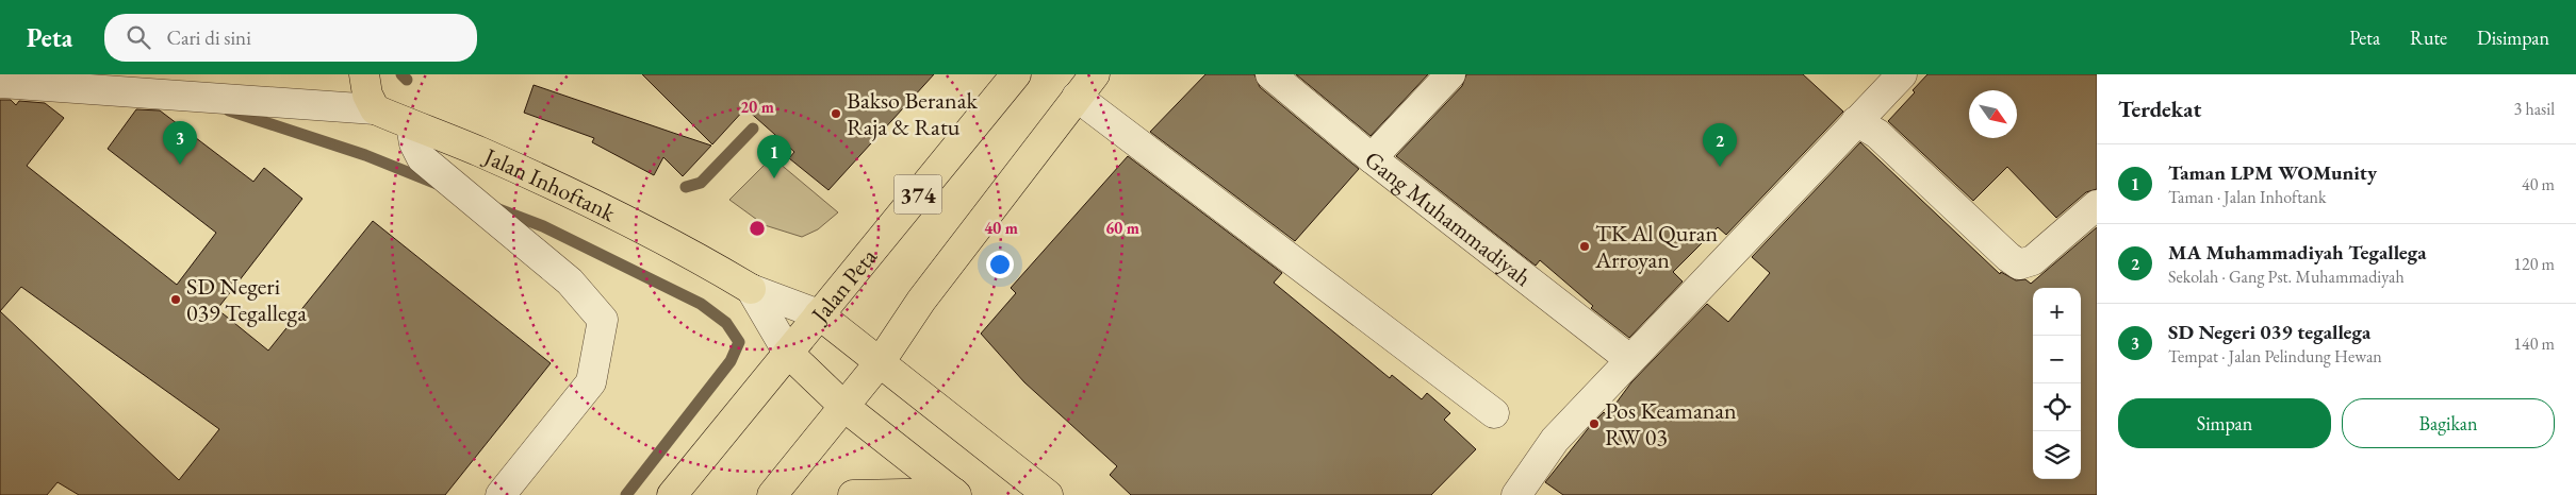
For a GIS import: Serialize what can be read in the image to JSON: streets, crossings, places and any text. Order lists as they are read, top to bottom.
{
  "streets": {
    "main road": ["Jalan Inhoftank", "374", "Jalan Peta"],
    "street": ["Gang Muhammadiyah"]
  },
  "crossings": [
    ["Jalan Inhoftank", "Jalan Peta"]
  ],
  "places": [
    "Bakso Beranak Raja & Ratu",
    "TK Al Quran Arroyan",
    "SD Negeri 039 Tegallega",
    "Pos Keamanan RW 03"
  ],
  "north": "bottom right",
  "page": {
    "header": "Peta",
    "search": "Cari di sini",
    "nav": ["Peta", "Rute", "Disimpan"],
    "heading": ["Terdekat", "3 hasil"],
    "pins": ["3", "2", "1"],
    "list": [
      {
        "mark": "1",
        "name": "Taman LPM WOMunity",
        "note": "Taman · Jalan Inhoftank",
        "value": "40 m"
      },
      {
        "mark": "2",
        "name": "MA Muhammadiyah Tegallega",
        "note": "Sekolah · Gang Pst. Muhammadiyah",
        "value": "120 m"
      },
      {
        "mark": "3",
        "name": "SD Negeri 039 tegallega",
        "note": "Tempat · Jalan Pelindung Hewan",
        "value": "140 m"
      }
    ],
    "map_buttons": ["+", "−"],
    "buttons": ["Simpan", "Bagikan"]
  },
  "rings": ["20 m", "40 m", "60 m"]
}
